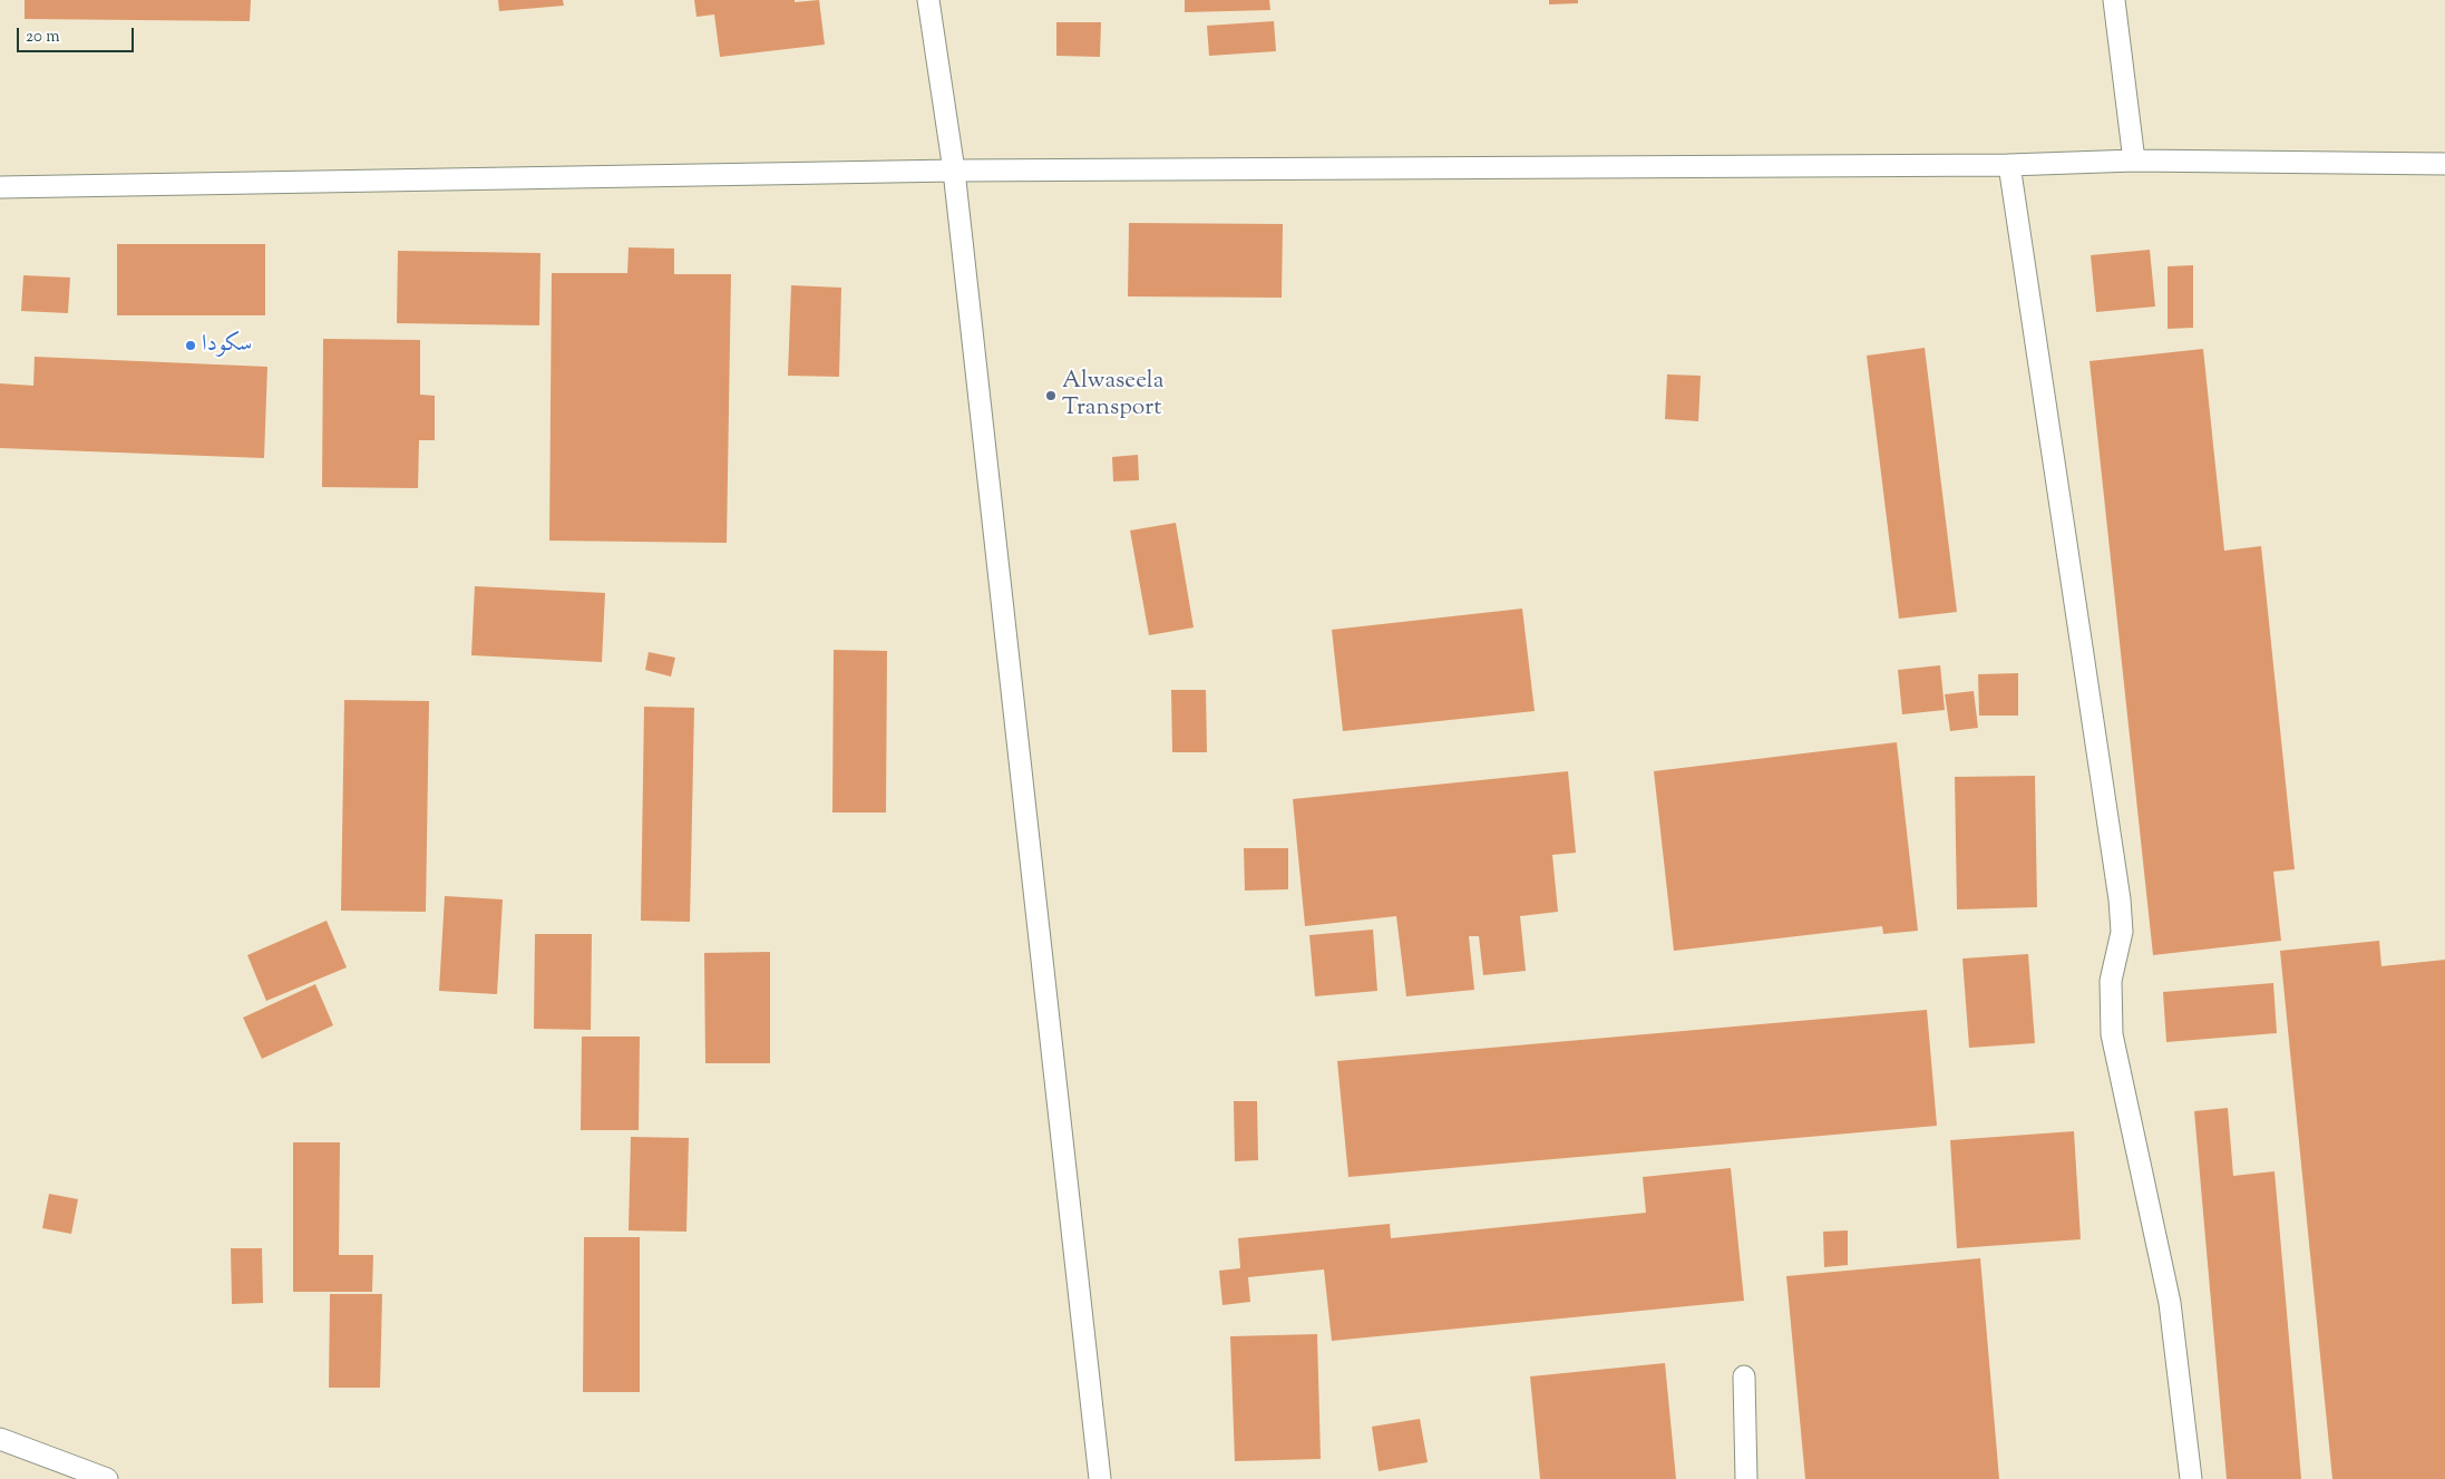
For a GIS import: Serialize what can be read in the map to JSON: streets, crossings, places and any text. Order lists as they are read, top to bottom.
{
  "places": ["سكودا", "Alwaseela Transport"],
  "scale_bar": "20 m"
}
